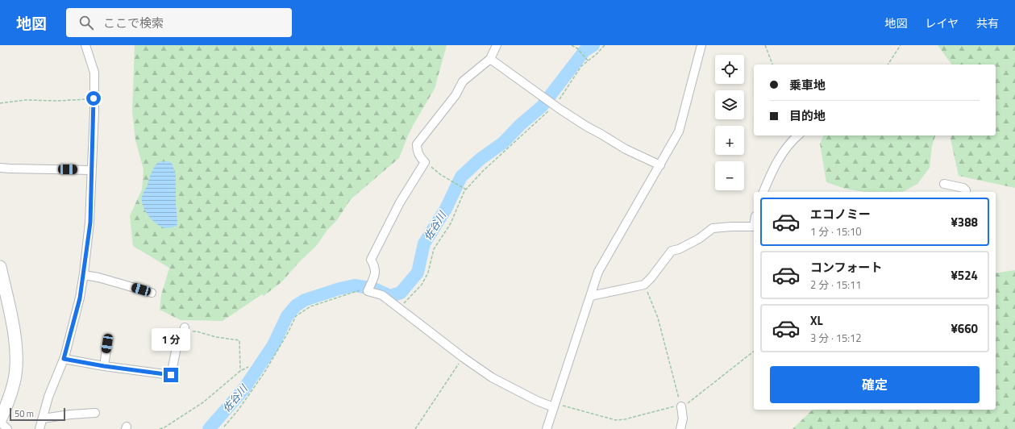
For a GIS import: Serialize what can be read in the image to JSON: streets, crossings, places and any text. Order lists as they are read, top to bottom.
{
  "water": ["佐谷川"],
  "scale_bar": "50 m",
  "page": {
    "header": "地図",
    "search": "ここで検索",
    "nav": ["地図", "レイヤ", "共有"],
    "map_buttons": ["+", "−"],
    "banner": ["乗車地", "目的地"],
    "list": [
      {
        "name": "エコノミー",
        "note": "1 分 · 15:10",
        "value": "¥388"
      },
      {
        "name": "コンフォート",
        "note": "2 分 · 15:11",
        "value": "¥524"
      },
      {
        "name": "XL",
        "note": "3 分 · 15:12",
        "value": "¥660"
      }
    ],
    "bubble": "1 分",
    "buttons": "確定",
    "scale": "50 m"
  }
}
